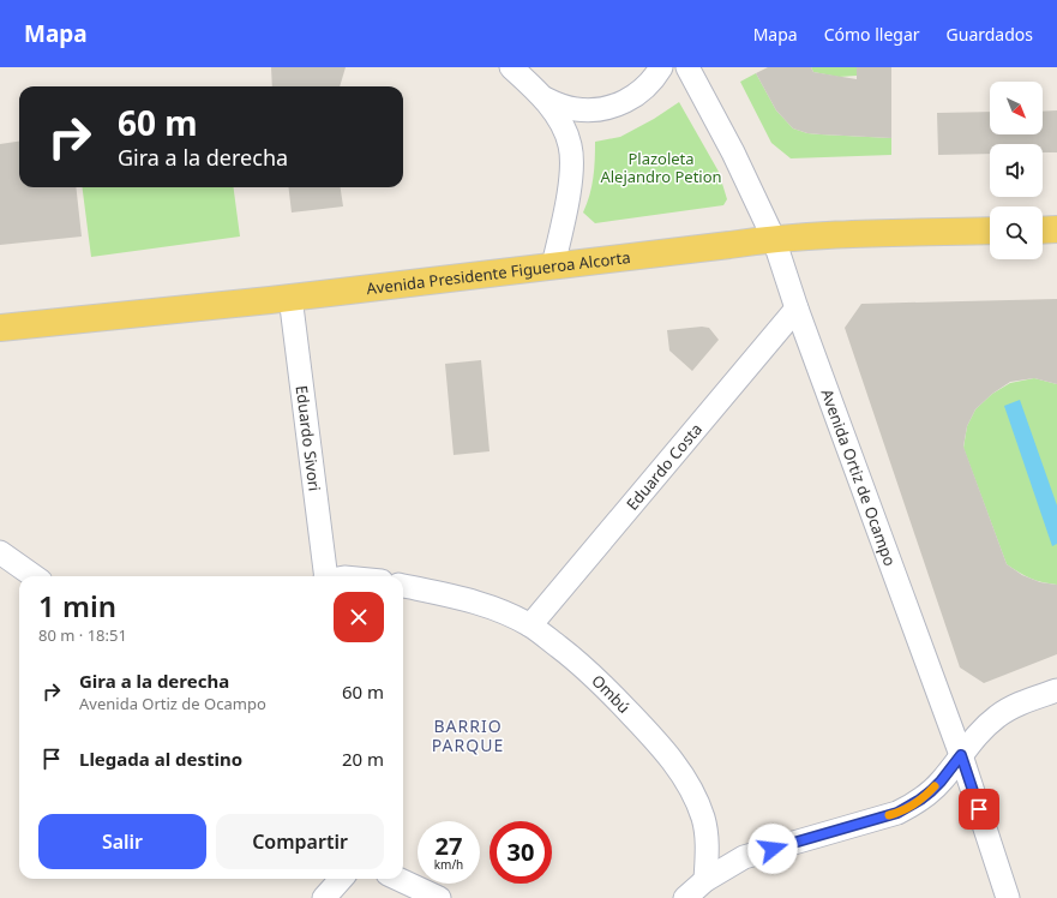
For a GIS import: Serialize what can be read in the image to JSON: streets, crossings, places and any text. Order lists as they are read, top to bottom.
{
  "streets": {
    "main road": ["Avenida Presidente Figueroa Alcorta"],
    "street": [
      "Eduardo Sivori",
      "Eduardo Costa",
      "Avenida Ortiz de Ocampo",
      "Ombú"
    ]
  },
  "crossings": [
    ["Avenida Presidente Figueroa Alcorta", "Eduardo Sivori"],
    ["Avenida Presidente Figueroa Alcorta", "Avenida Ortiz de Ocampo"],
    ["Eduardo Costa", "Avenida Ortiz de Ocampo"],
    ["Eduardo Costa", "Ombú"]
  ],
  "districts": ["BARRIO PARQUE"],
  "parks": ["Plazoleta Alejandro Petion"],
  "north": "bottom right",
  "page": {
    "header": "Mapa",
    "nav": ["Mapa", "Cómo llegar", "Guardados"],
    "turn": ["60 m", "Gira a la derecha"],
    "heading": ["1 min", "80 m · 18:51"],
    "list": [
      {
        "name": "Gira a la derecha",
        "note": "Avenida Ortiz de Ocampo",
        "value": "60 m"
      },
      {
        "name": "Llegada al destino",
        "value": "20 m"
      }
    ],
    "buttons": ["Salir", "Compartir"],
    "speed": "27 km/h",
    "limit": "30"
  }
}
